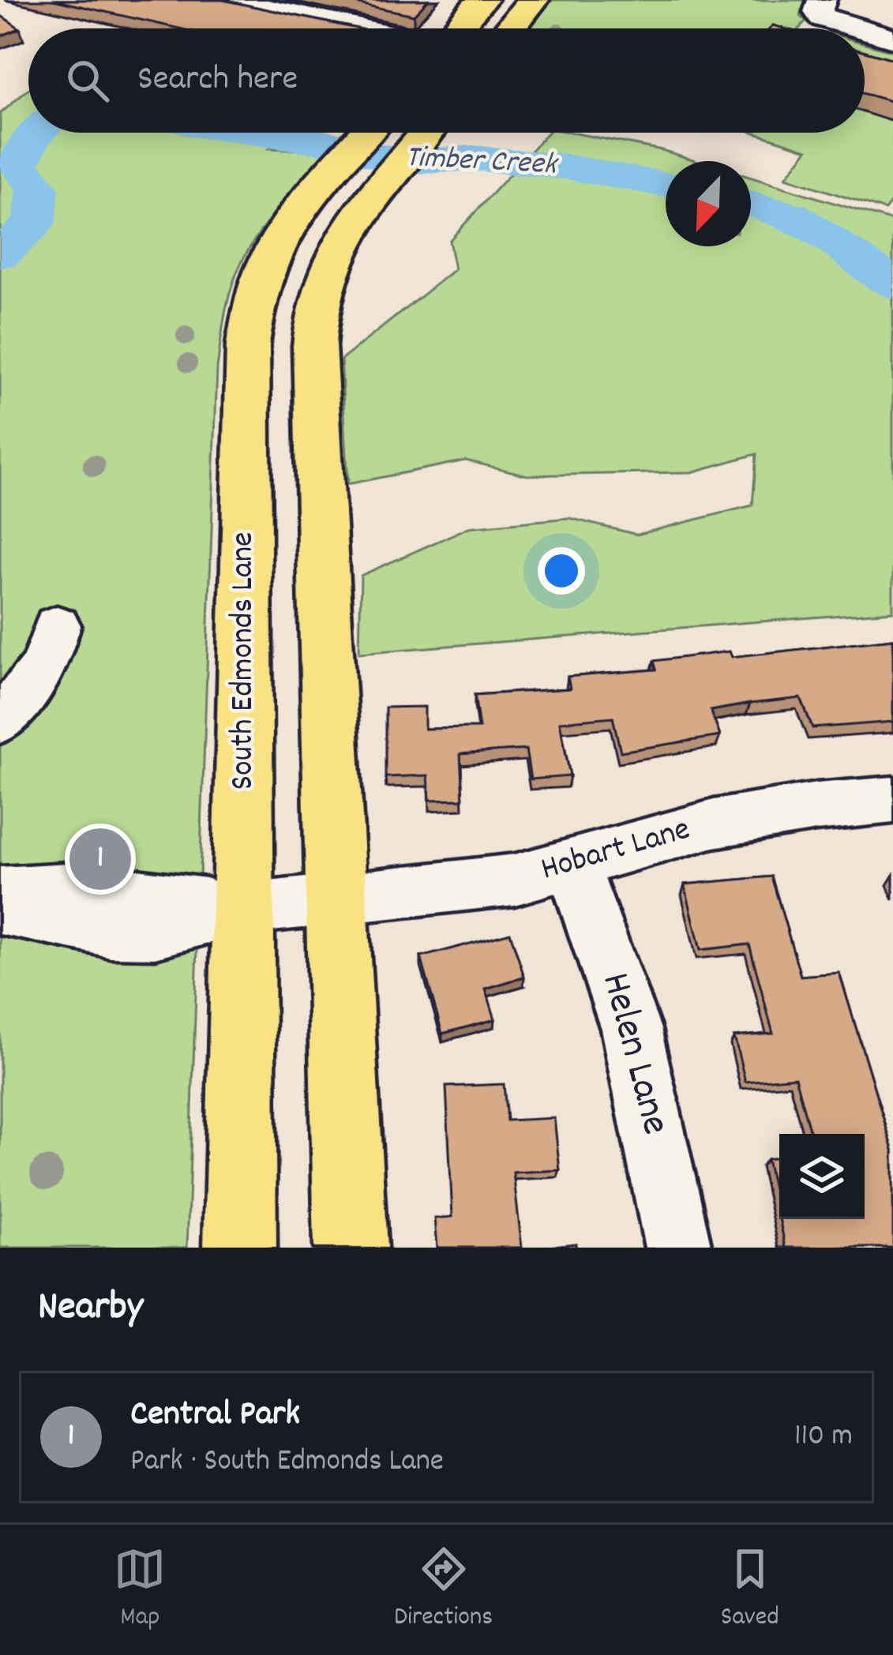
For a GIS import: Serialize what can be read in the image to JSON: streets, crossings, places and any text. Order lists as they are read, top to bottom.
{
  "streets": {
    "main road": ["South Edmonds Lane"],
    "street": ["Hobart Lane", "Helen Lane"]
  },
  "crossings": [
    ["Hobart Lane", "Helen Lane"]
  ],
  "water": ["Timber Creek"],
  "north": "bottom left",
  "page": {
    "search": "Search here",
    "pins": "1",
    "heading": "Nearby",
    "list": [
      {
        "mark": "1",
        "name": "Central Park",
        "note": "Park · South Edmonds Lane",
        "value": "110 m"
      }
    ],
    "nav": ["Map", "Directions", "Saved"]
  }
}
